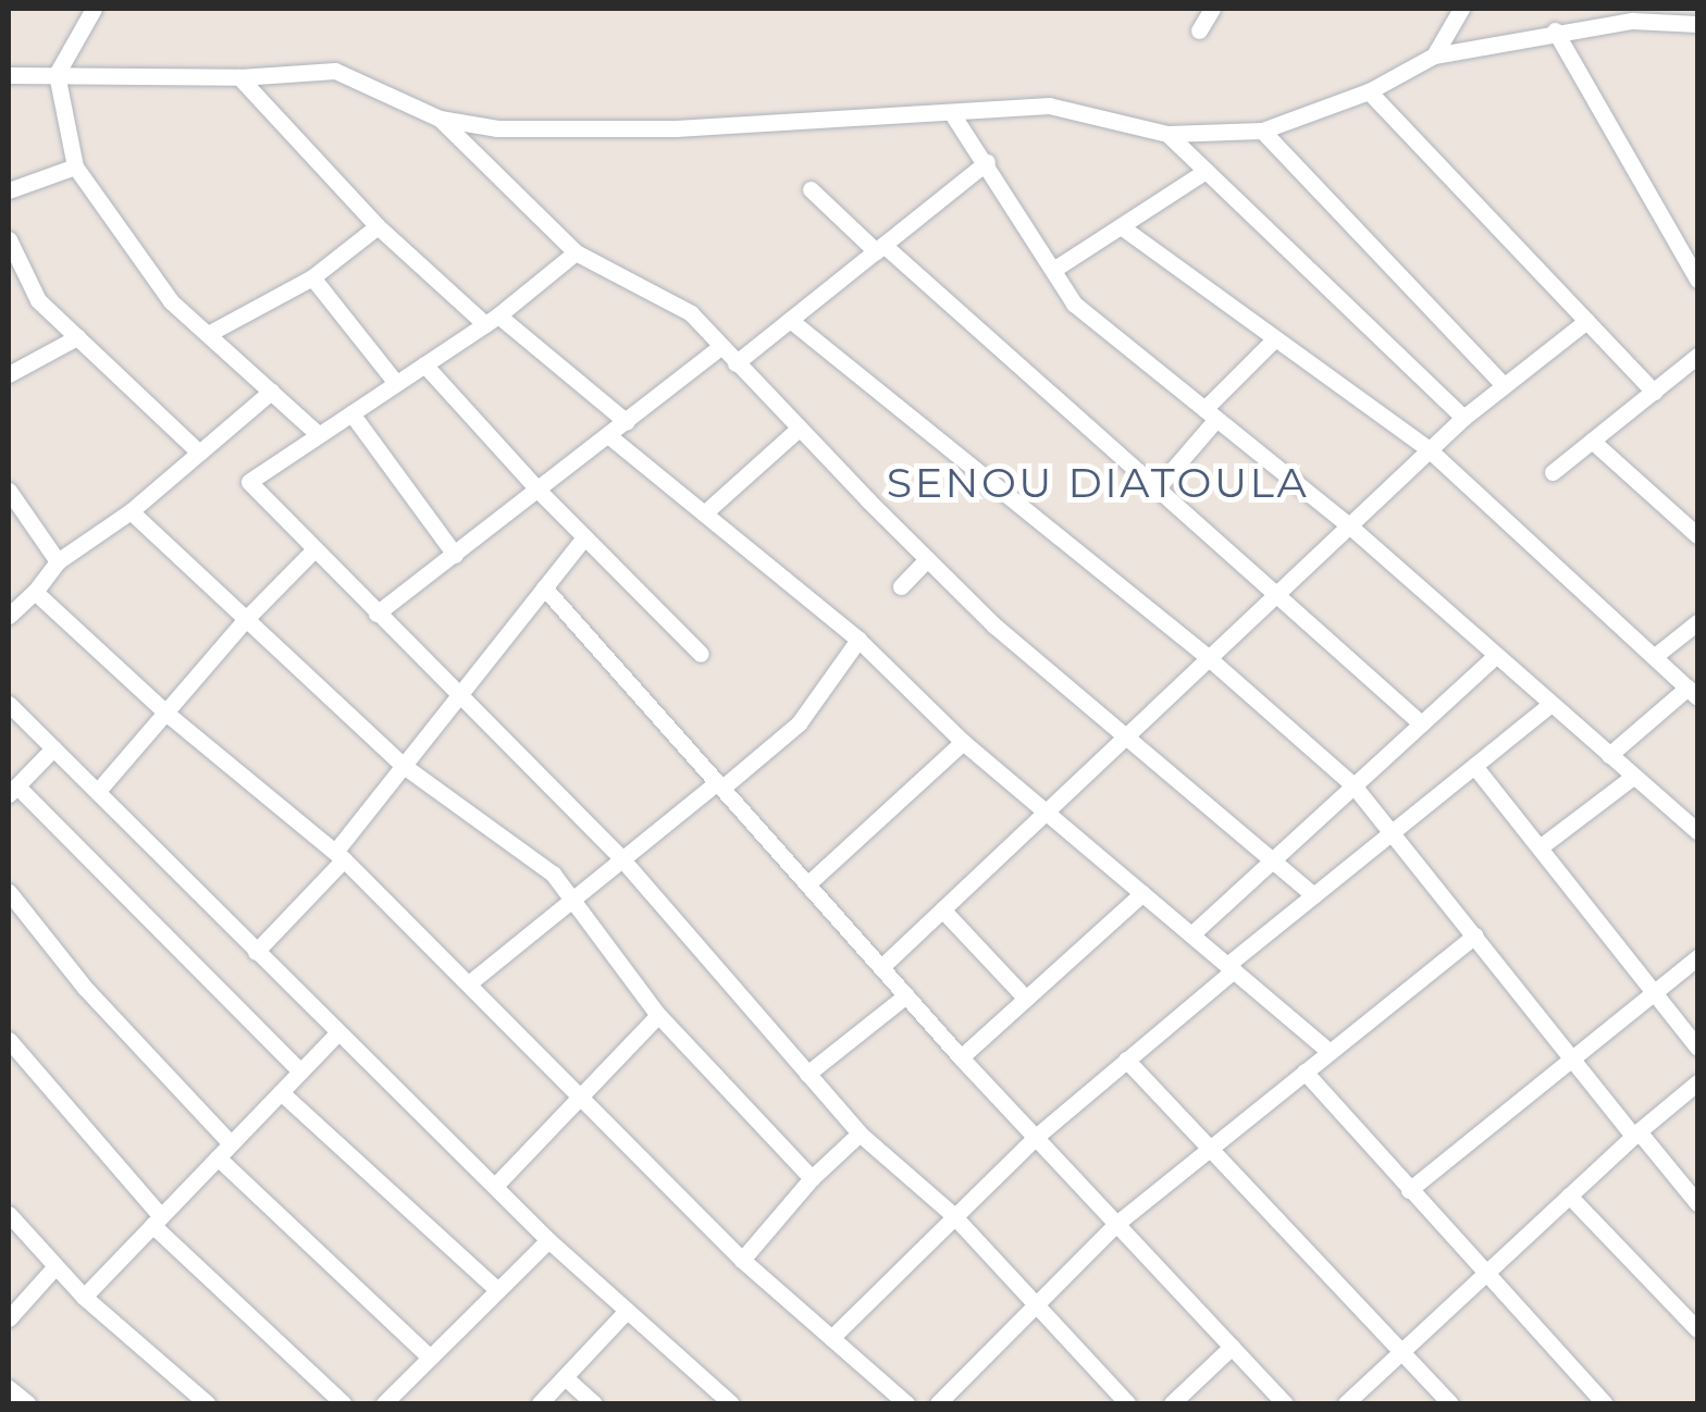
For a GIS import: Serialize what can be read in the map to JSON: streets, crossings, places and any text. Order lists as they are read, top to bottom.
{
  "districts": ["SENOU DIATOULA"]
}
